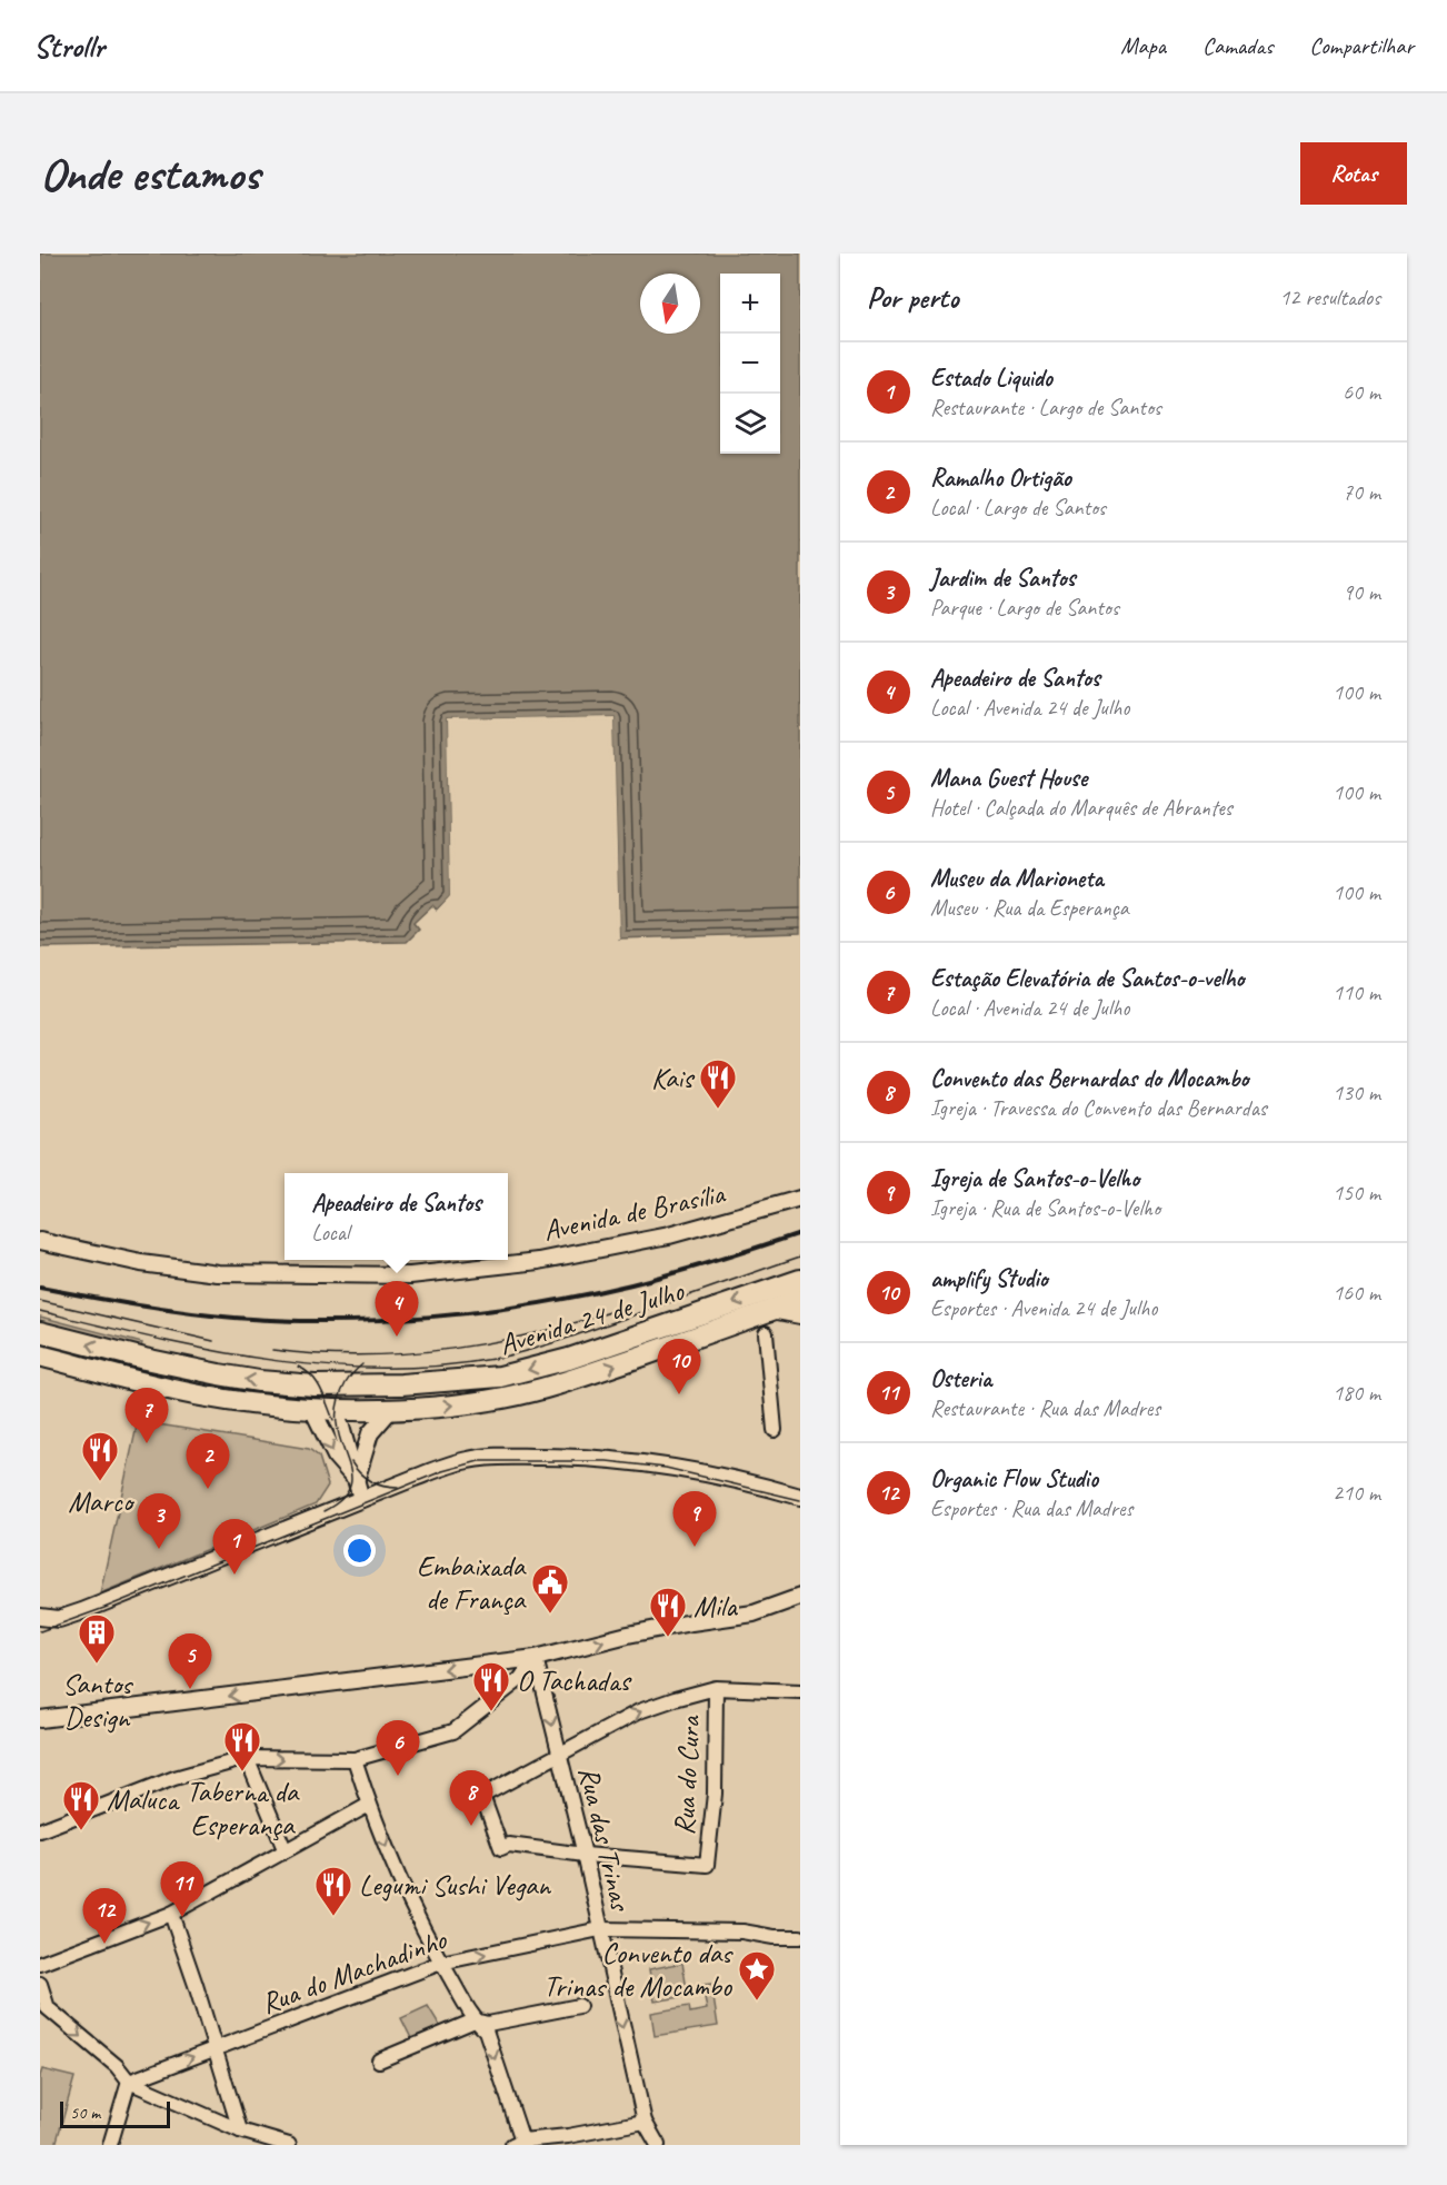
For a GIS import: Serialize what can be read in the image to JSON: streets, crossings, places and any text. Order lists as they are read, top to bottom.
{
  "streets": {
    "main road": ["Avenida 24 de Julho"],
    "street": [
      "Avenida de Brasília",
      "Rua do Cura",
      "Rua das Trinas",
      "Rua do Machadinho"
    ]
  },
  "crossings": [
    ["Rua do Cura", "Rua das Trinas"],
    ["Rua das Trinas", "Rua do Machadinho"]
  ],
  "one_way": ["Rua das Trinas"],
  "places": {
    "restaurant": [
      "Kais",
      "Marco",
      "Mila",
      "O Tachadas",
      "Taberna da Esperança",
      "Maluca",
      "Legumi Sushi Vegan"
    ],
    "public building": ["Embaixada de França"],
    "building": ["Santos Design"],
    "place": ["Convento das Trinas de Mocambo"]
  },
  "scale_bar": "50 m",
  "north": "bottom",
  "page": {
    "header": "Strollr",
    "nav": ["Mapa", "Camadas", "Compartilhar"],
    "buttons": "Rotas",
    "title": "Onde estamos",
    "heading": ["Por perto", "12 resultados"],
    "map_buttons": ["+", "−"],
    "list": [
      {
        "mark": "1",
        "name": "Estado Liquido",
        "note": "Restaurante · Largo de Santos",
        "value": "60 m"
      },
      {
        "mark": "2",
        "name": "Ramalho Ortigão",
        "note": "Local · Largo de Santos",
        "value": "70 m"
      },
      {
        "mark": "3",
        "name": "Jardim de Santos",
        "note": "Parque · Largo de Santos",
        "value": "90 m"
      },
      {
        "mark": "4",
        "name": "Apeadeiro de Santos",
        "note": "Local · Avenida 24 de Julho",
        "value": "100 m"
      },
      {
        "mark": "5",
        "name": "Mana Guest House",
        "note": "Hotel · Calçada do Marquês de Abrantes",
        "value": "100 m"
      },
      {
        "mark": "6",
        "name": "Museu da Marioneta",
        "note": "Museu · Rua da Esperança",
        "value": "100 m"
      },
      {
        "mark": "7",
        "name": "Estação Elevatória de Santos-o-velho",
        "note": "Local · Avenida 24 de Julho",
        "value": "110 m"
      },
      {
        "mark": "8",
        "name": "Convento das Bernardas do Mocambo",
        "note": "Igreja · Travessa do Convento das Bernardas",
        "value": "130 m"
      },
      {
        "mark": "9",
        "name": "Igreja de Santos-o-Velho",
        "note": "Igreja · Rua de Santos-o-Velho",
        "value": "150 m"
      },
      {
        "mark": "10",
        "name": "amplify Studio",
        "note": "Esportes · Avenida 24 de Julho",
        "value": "160 m"
      },
      {
        "mark": "11",
        "name": "Osteria",
        "note": "Restaurante · Rua das Madres",
        "value": "180 m"
      },
      {
        "mark": "12",
        "name": "Organic Flow Studio",
        "note": "Esportes · Rua das Madres",
        "value": "210 m"
      }
    ],
    "popup": ["Apeadeiro de Santos", "Local"],
    "pins": [
      "4",
      "10",
      "7",
      "2",
      "9",
      "3",
      "1",
      "5",
      "6",
      "8",
      "11",
      "12"
    ],
    "scale": "50 m"
  }
}
